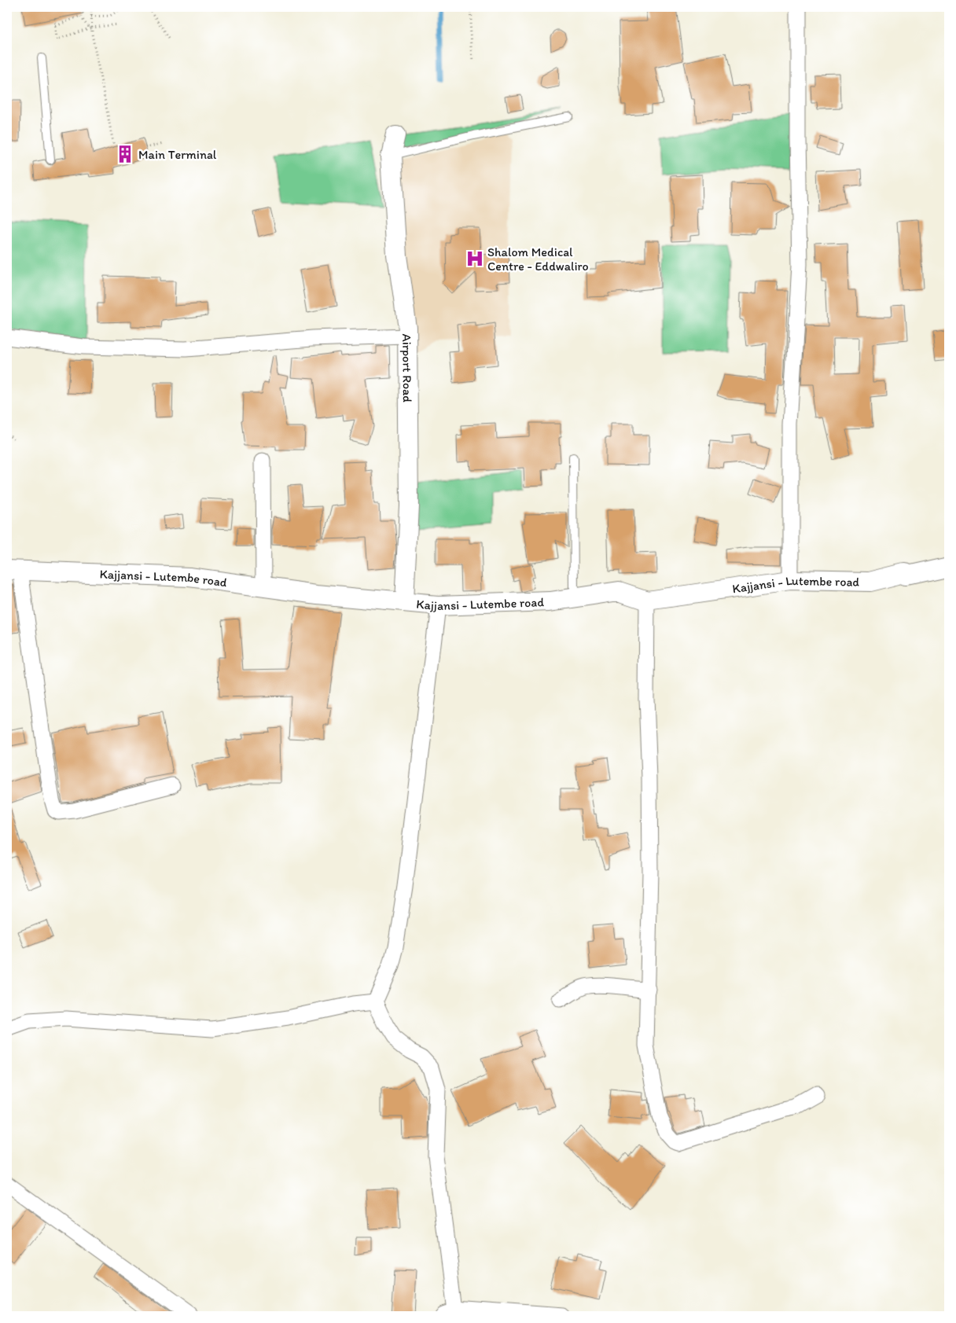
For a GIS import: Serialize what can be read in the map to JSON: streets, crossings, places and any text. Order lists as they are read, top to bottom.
{
  "streets": {
    "street": ["Airport Road", "Kajjansi - Lutembe road"]
  },
  "crossings": [
    ["Airport Road", "Kajjansi - Lutembe road"]
  ],
  "places": {
    "building": ["Main Terminal"],
    "hospital": ["Shalom Medical Centre - Eddwaliro"]
  }
}
